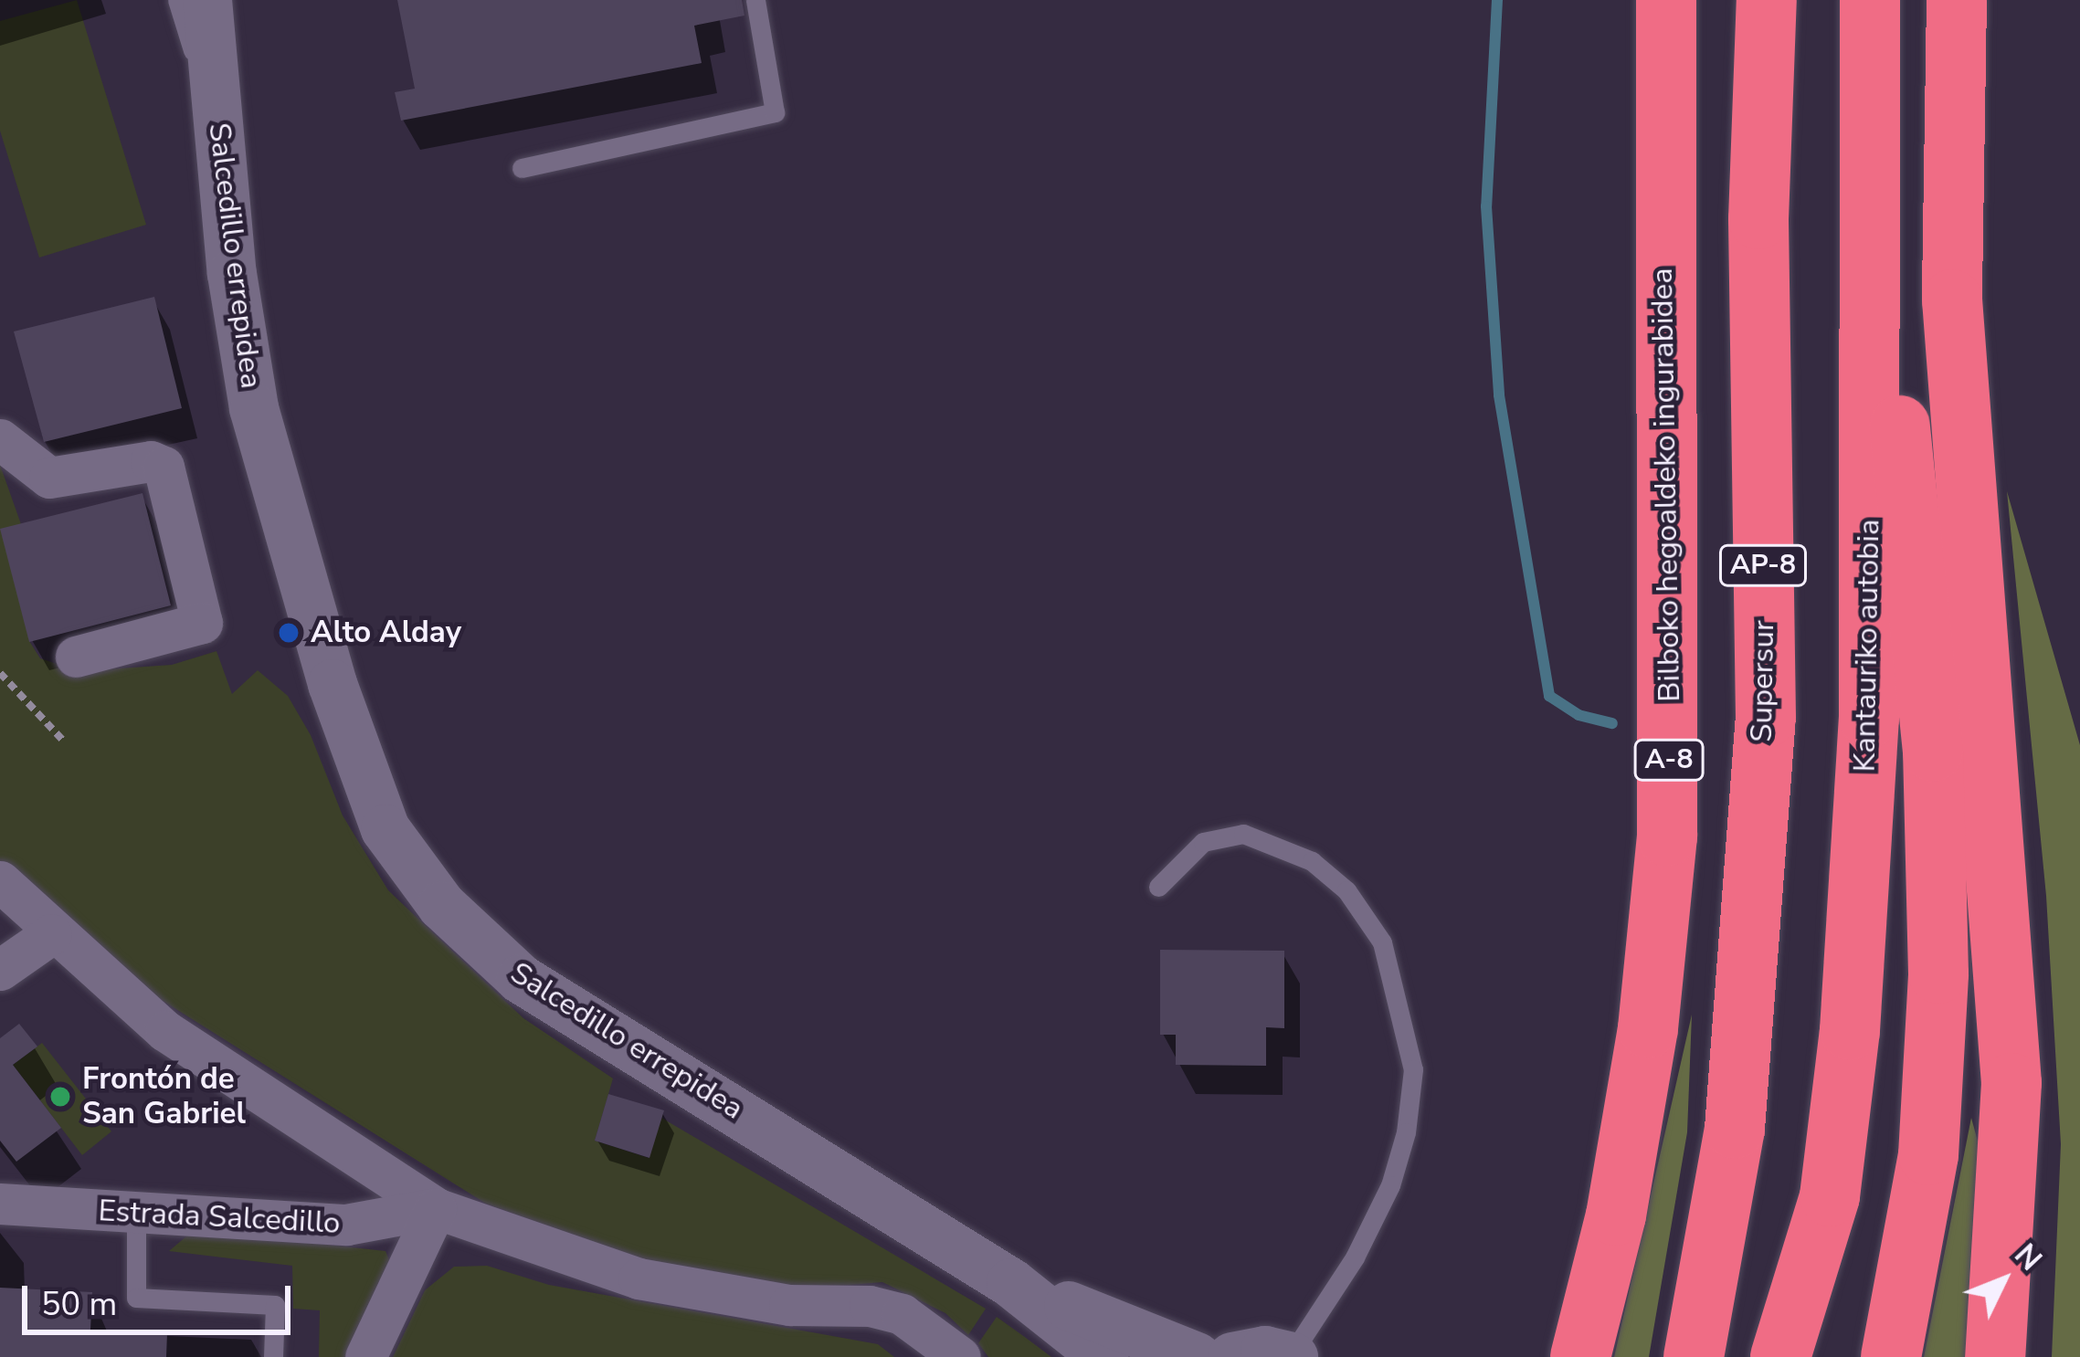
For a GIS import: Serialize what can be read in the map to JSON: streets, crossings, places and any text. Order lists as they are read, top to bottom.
{
  "streets": {
    "highway": [
      "Bilboko hegoaldeko ingurabidea",
      "AP-8",
      "Kantauriko autobia",
      "Supersur",
      "A-8"
    ],
    "street": ["Salcedillo errepidea", "Estrada Salcedillo"]
  },
  "places": ["Alto Alday", "Frontón de San Gabriel"],
  "scale_bar": "50 m",
  "north": "top right"
}
